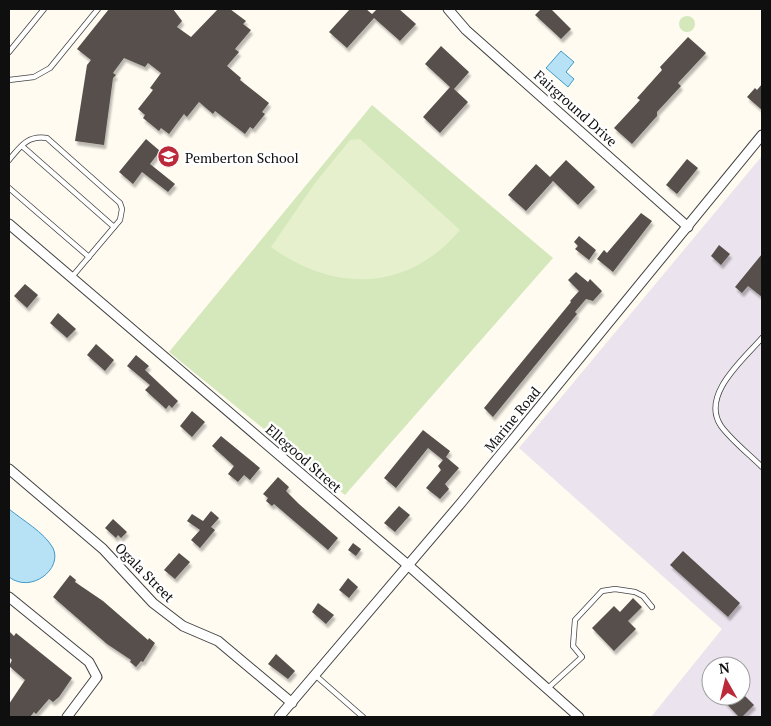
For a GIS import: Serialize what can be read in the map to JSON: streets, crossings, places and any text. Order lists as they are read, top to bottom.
{
  "streets": {
    "street": [
      "Fairground Drive",
      "Marine Road",
      "Ellegood Street",
      "Ogala Street"
    ]
  },
  "crossings": [
    ["Fairground Drive", "Marine Road"],
    ["Marine Road", "Ellegood Street"],
    ["Marine Road", "Ogala Street"]
  ],
  "places": {
    "school or university": ["Pemberton School"]
  },
  "north": "top"
}
